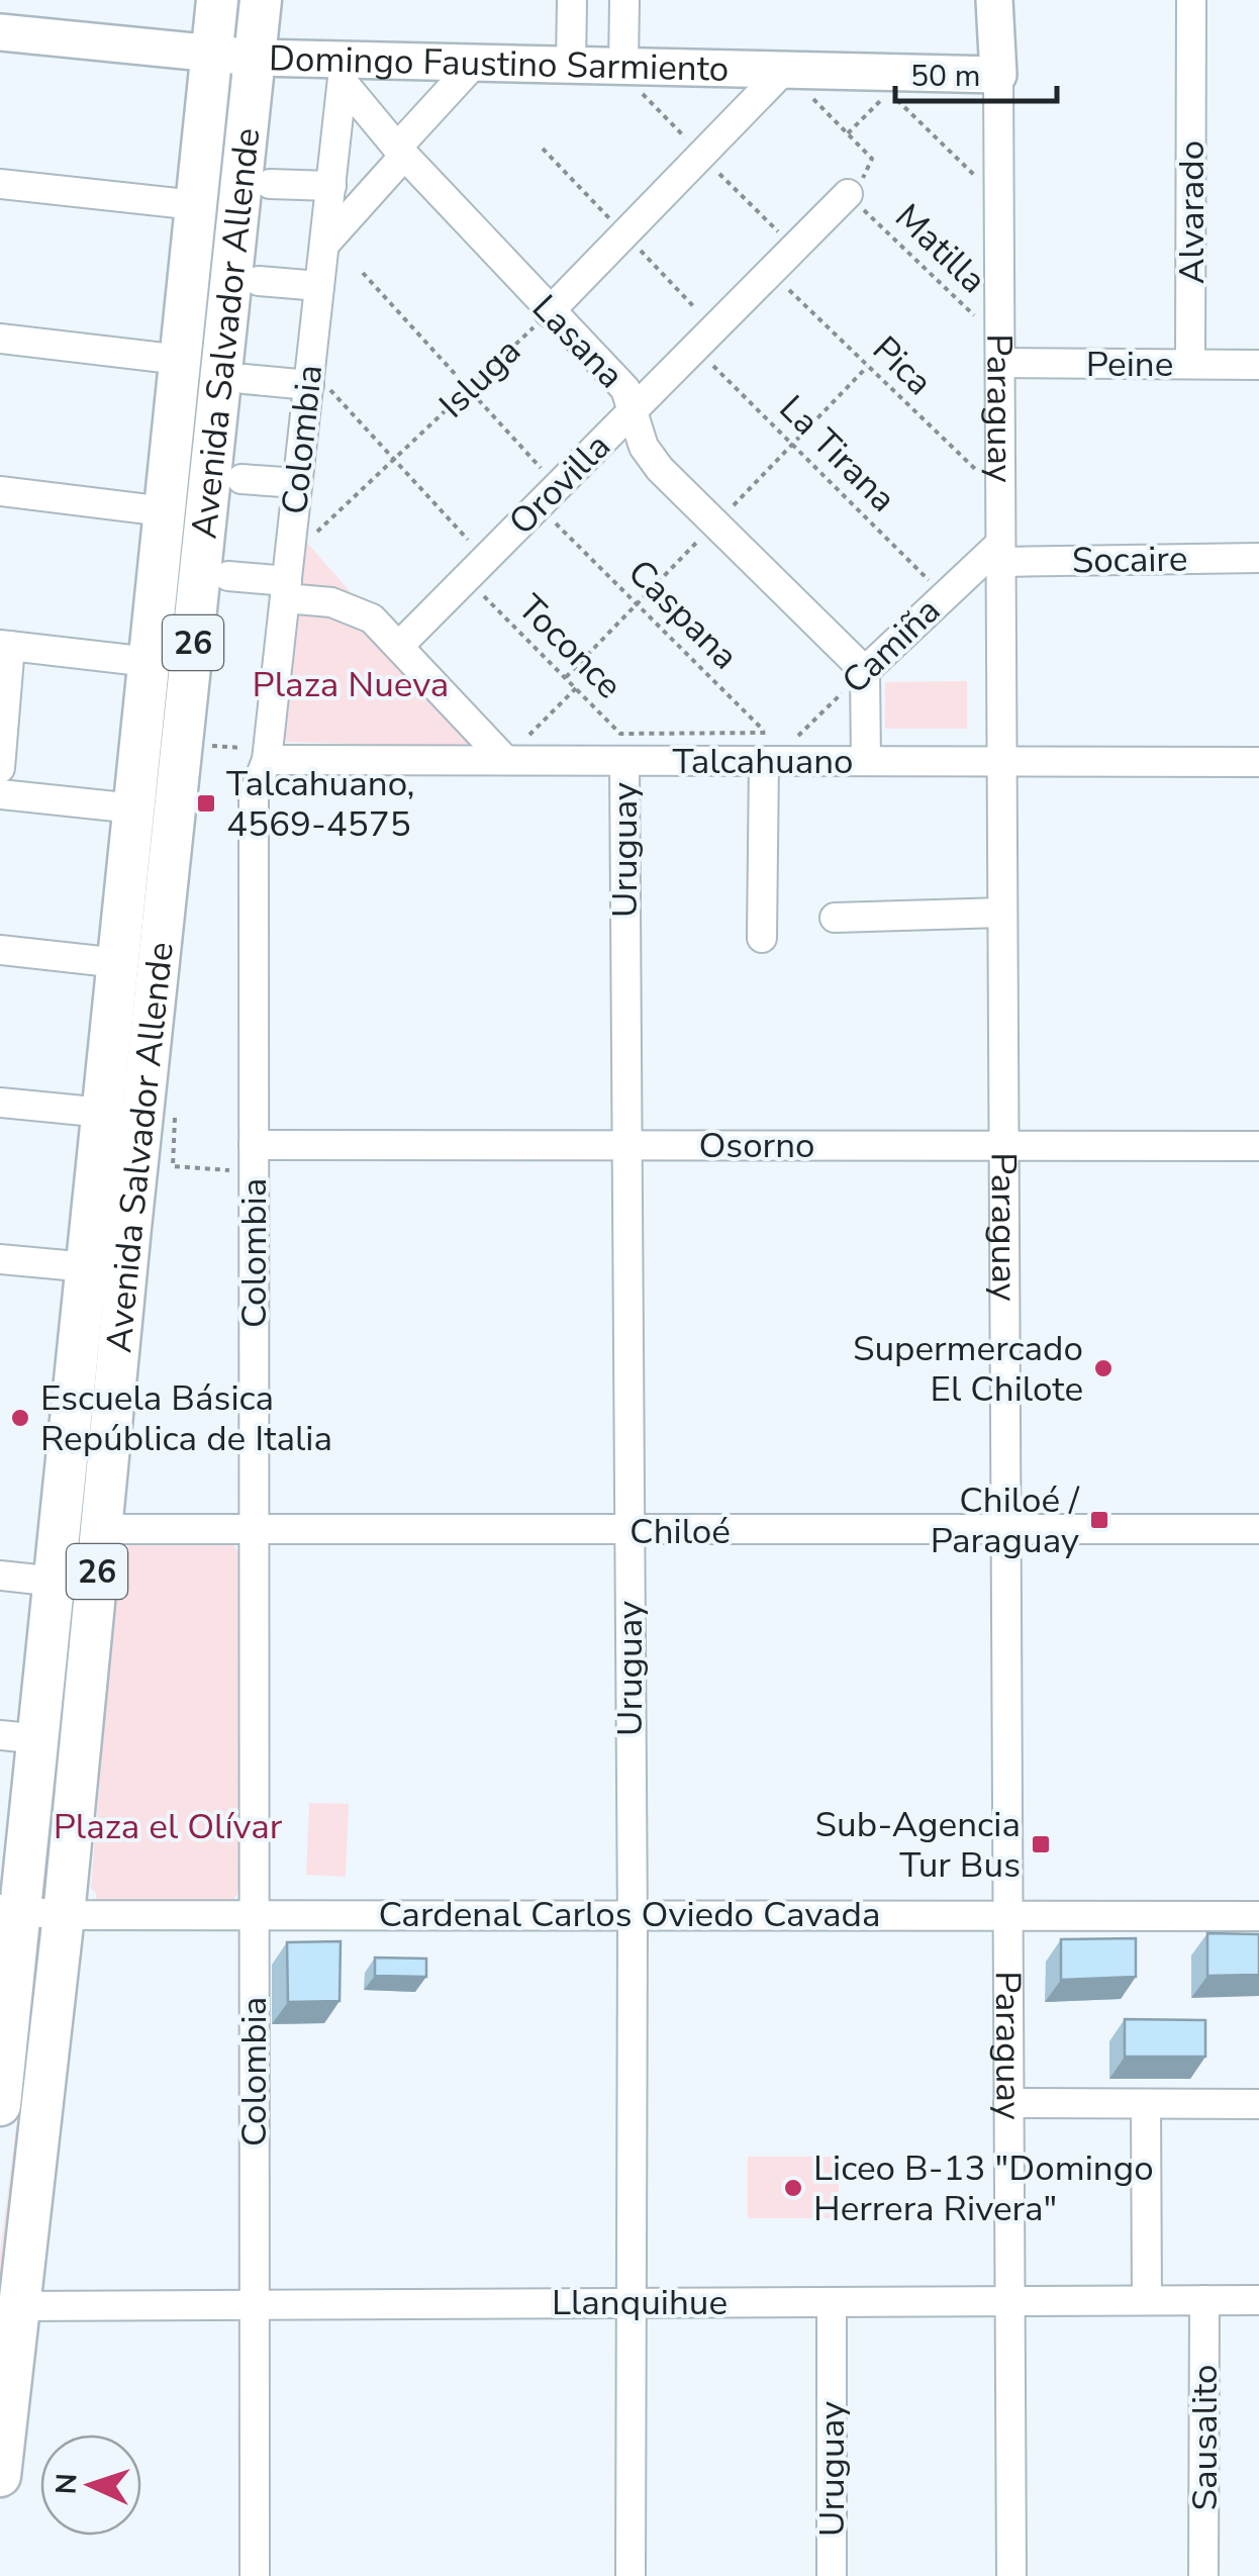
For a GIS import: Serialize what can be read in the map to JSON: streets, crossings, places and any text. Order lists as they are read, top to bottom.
{
  "streets": {
    "highway": ["Avenida Salvador Allende", "26"],
    "main road": ["Domingo Faustino Sarmiento", "Paraguay"],
    "street": [
      "Alvarado",
      "Lasana",
      "Peine",
      "Isluga",
      "Colombia",
      "Orovilla",
      "Socaire",
      "Camiña",
      "Talcahuano",
      "Uruguay",
      "Osorno",
      "Chiloé",
      "Cardenal Carlos Oviedo Cavada",
      "Llanquihue",
      "Sausalito"
    ],
    "path": [
      "Matilla",
      "Pica",
      "La Tirana",
      "Caspana",
      "Toconce"
    ]
  },
  "crossings": [
    ["Domingo Faustino Sarmiento", "Avenida Salvador Allende"],
    ["Domingo Faustino Sarmiento", "Lasana"],
    ["Domingo Faustino Sarmiento", "Isluga"],
    ["Domingo Faustino Sarmiento", "Paraguay"],
    ["Domingo Faustino Sarmiento", "Colombia"],
    ["Alvarado", "Peine"],
    ["Matilla", "Peine"],
    ["Matilla", "Paraguay"],
    ["Matilla", "Orovilla"],
    ["Avenida Salvador Allende", "Chiloé"],
    ["Avenida Salvador Allende", "Cardenal Carlos Oviedo Cavada"],
    ["Avenida Salvador Allende", "Llanquihue"],
    ["Lasana", "Isluga"],
    ["Lasana", "Colombia"],
    ["Lasana", "Orovilla"],
    ["Lasana", "Camiña"],
    ["Peine", "Paraguay"],
    ["Pica", "Paraguay"],
    ["Pica", "Orovilla"],
    ["Isluga", "Colombia"],
    ["Isluga", "Caspana"],
    ["Isluga", "Toconce"],
    ["Paraguay", "Socaire"],
    ["Paraguay", "Camiña"],
    ["Paraguay", "Talcahuano"],
    ["Paraguay", "Osorno"],
    ["Paraguay", "Chiloé"],
    ["Paraguay", "Cardenal Carlos Oviedo Cavada"],
    ["Paraguay", "Llanquihue"],
    ["Colombia", "Toconce"],
    ["Colombia", "Talcahuano"],
    ["Colombia", "Osorno"],
    ["Colombia", "Chiloé"],
    ["Colombia", "Cardenal Carlos Oviedo Cavada"],
    ["Colombia", "Llanquihue"],
    ["La Tirana", "Orovilla"],
    ["La Tirana", "Camiña"],
    ["Orovilla", "Caspana"],
    ["Orovilla", "Toconce"],
    ["Socaire", "Camiña"],
    ["Caspana", "Camiña"],
    ["Caspana", "Toconce"],
    ["Caspana", "Talcahuano"],
    ["Camiña", "Toconce"],
    ["Camiña", "Talcahuano"],
    ["Toconce", "Talcahuano"],
    ["Talcahuano", "Uruguay"],
    ["Uruguay", "Osorno"],
    ["Uruguay", "Chiloé"],
    ["Uruguay", "Cardenal Carlos Oviedo Cavada"],
    ["Uruguay", "Llanquihue"],
    ["Llanquihue", "Sausalito"]
  ],
  "parks": ["Plaza Nueva", "Plaza el Olívar"],
  "places": {
    "transit": ["Talcahuano, 4569-4575", "Chiloé / Paraguay", "Sub-Agencia Tur Bus"],
    "other": ["Supermercado El Chilote", "Escuela Básica República de Italia", "Liceo B-13 \"Domingo Herrera Rivera\""]
  },
  "scale_bar": "50 m",
  "north": "left"
}
